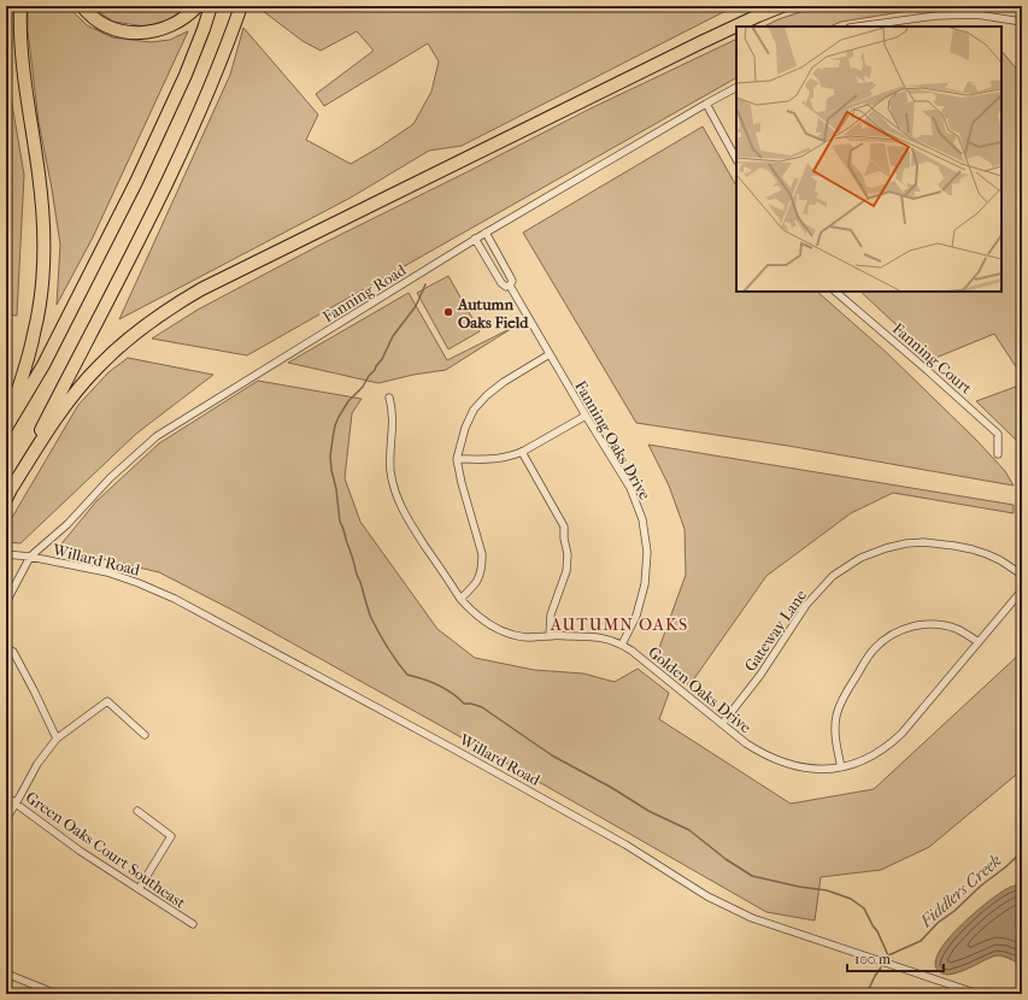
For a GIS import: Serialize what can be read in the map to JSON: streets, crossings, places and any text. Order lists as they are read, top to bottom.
{
  "streets": {
    "street": [
      "Fanning Road",
      "Fanning Court",
      "Fanning Oaks Drive",
      "Willard Road",
      "Gateway Lane",
      "Golden Oaks Drive",
      "Green Oaks Court Southeast"
    ]
  },
  "crossings": [
    ["Fanning Road", "Fanning Oaks Drive"],
    ["Fanning Road", "Willard Road"],
    ["Fanning Oaks Drive", "Golden Oaks Drive"],
    ["Gateway Lane", "Golden Oaks Drive"]
  ],
  "districts": ["AUTUMN OAKS"],
  "water": ["Fiddlers Creek"],
  "places": ["Autumn Oaks Field"],
  "scale_bar": "100 m"
}
